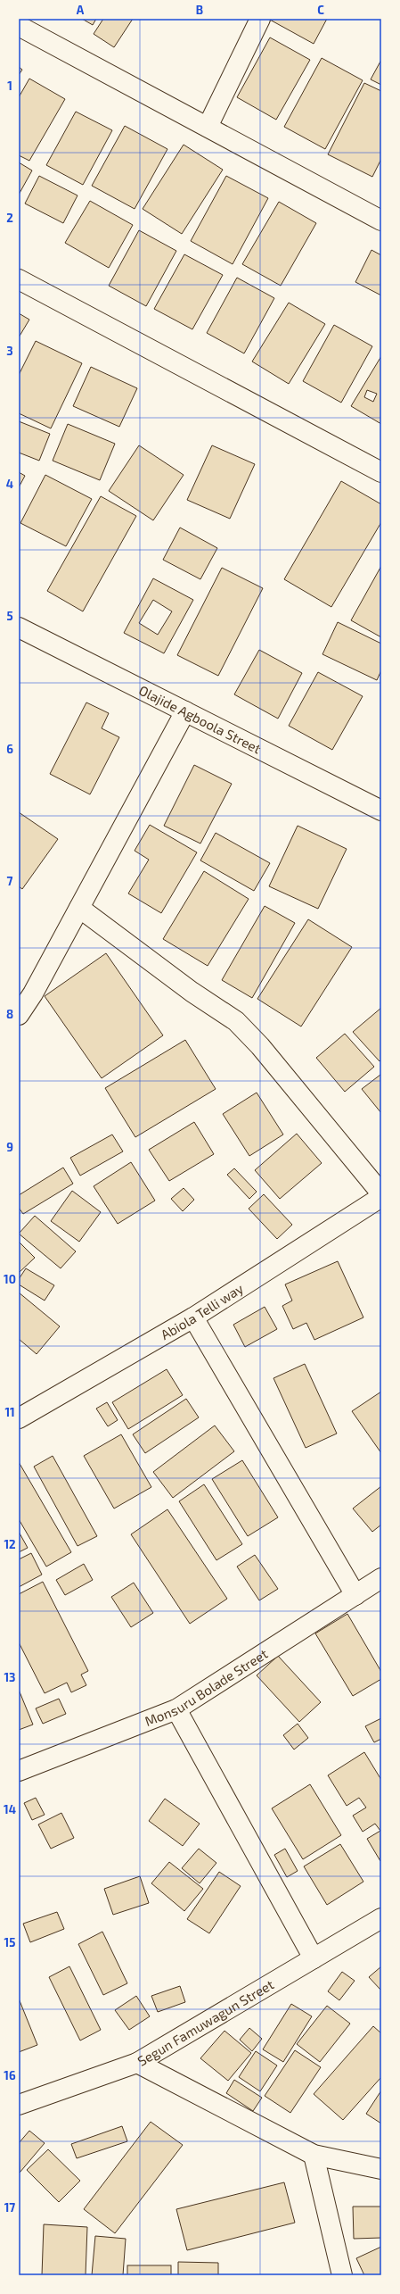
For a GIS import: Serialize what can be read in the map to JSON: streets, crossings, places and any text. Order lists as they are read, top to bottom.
{
  "streets": {
    "street": [
      "Olajide Agboola Street",
      "Abiola Telli way",
      "Monsuru Bolade Street",
      "Segun Famuwagun Street"
    ]
  },
  "grid": {
    "columns": ["A", "B", "C"],
    "rows": [
      "1",
      "2",
      "3",
      "4",
      "5",
      "6",
      "7",
      "8",
      "9",
      "10",
      "11",
      "12",
      "13",
      "14",
      "15",
      "16",
      "17"
    ]
  }
}
